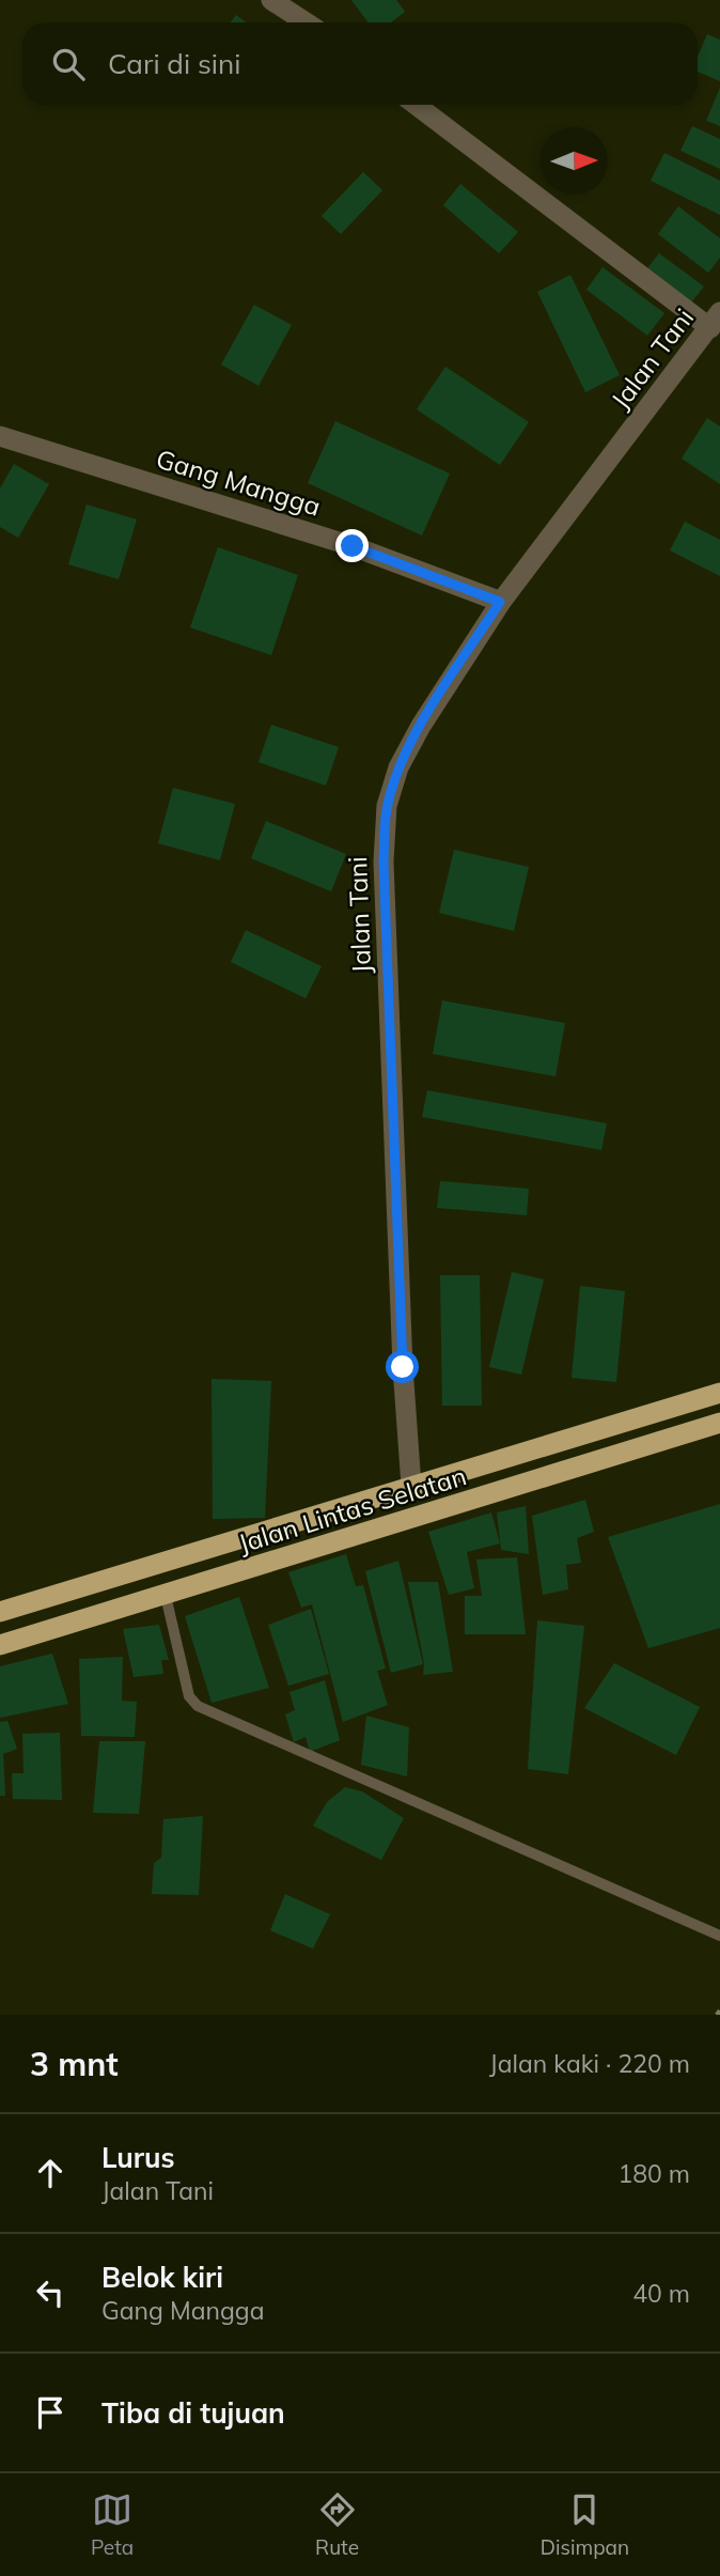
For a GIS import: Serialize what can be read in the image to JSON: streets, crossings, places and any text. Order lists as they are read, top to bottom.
{
  "streets": {
    "highway": ["Jalan Lintas Selatan"],
    "street": ["Jalan Tani", "Gang Mangga"]
  },
  "crossings": [
    ["Jalan Tani", "Gang Mangga"],
    ["Jalan Tani", "Jalan Lintas Selatan"]
  ],
  "north": "right",
  "page": {
    "search": "Cari di sini",
    "heading": ["3 mnt", "Jalan kaki · 220 m"],
    "list": [
      ["Lurus", "Jalan Tani", "180 m"],
      ["Belok kiri", "Gang Mangga", "40 m"],
      "Tiba di tujuan"
    ],
    "nav": ["Peta", "Rute", "Disimpan"]
  }
}
